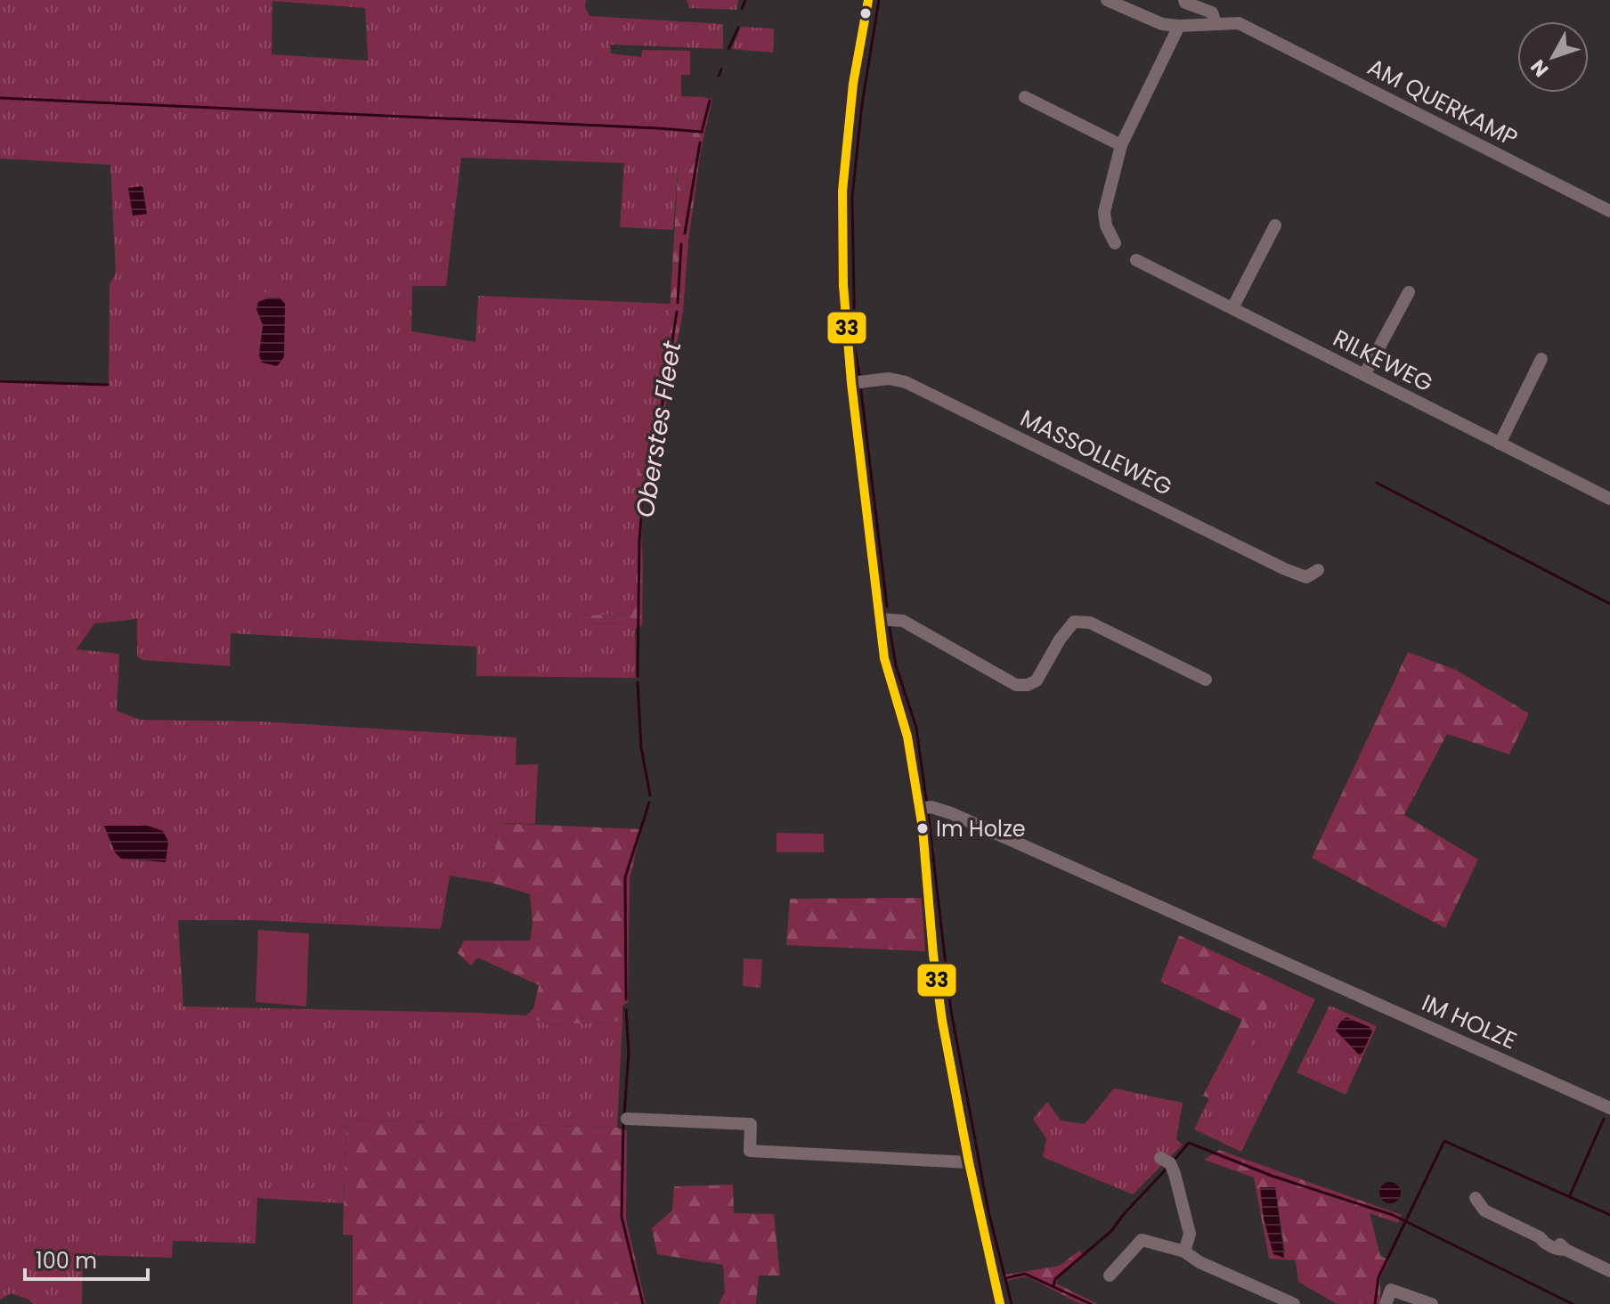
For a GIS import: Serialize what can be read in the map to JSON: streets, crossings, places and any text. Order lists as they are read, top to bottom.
{
  "streets": {
    "street": [
      "AM QUERKAMP",
      "RILKEWEG",
      "MASSOLLEWEG",
      "IM HOLZE"
    ]
  },
  "water": ["Oberstes Fleet"],
  "places": ["Im Holze"],
  "lines": ["transit line 33"],
  "scale_bar": "100 m",
  "north": "bottom left"
}
